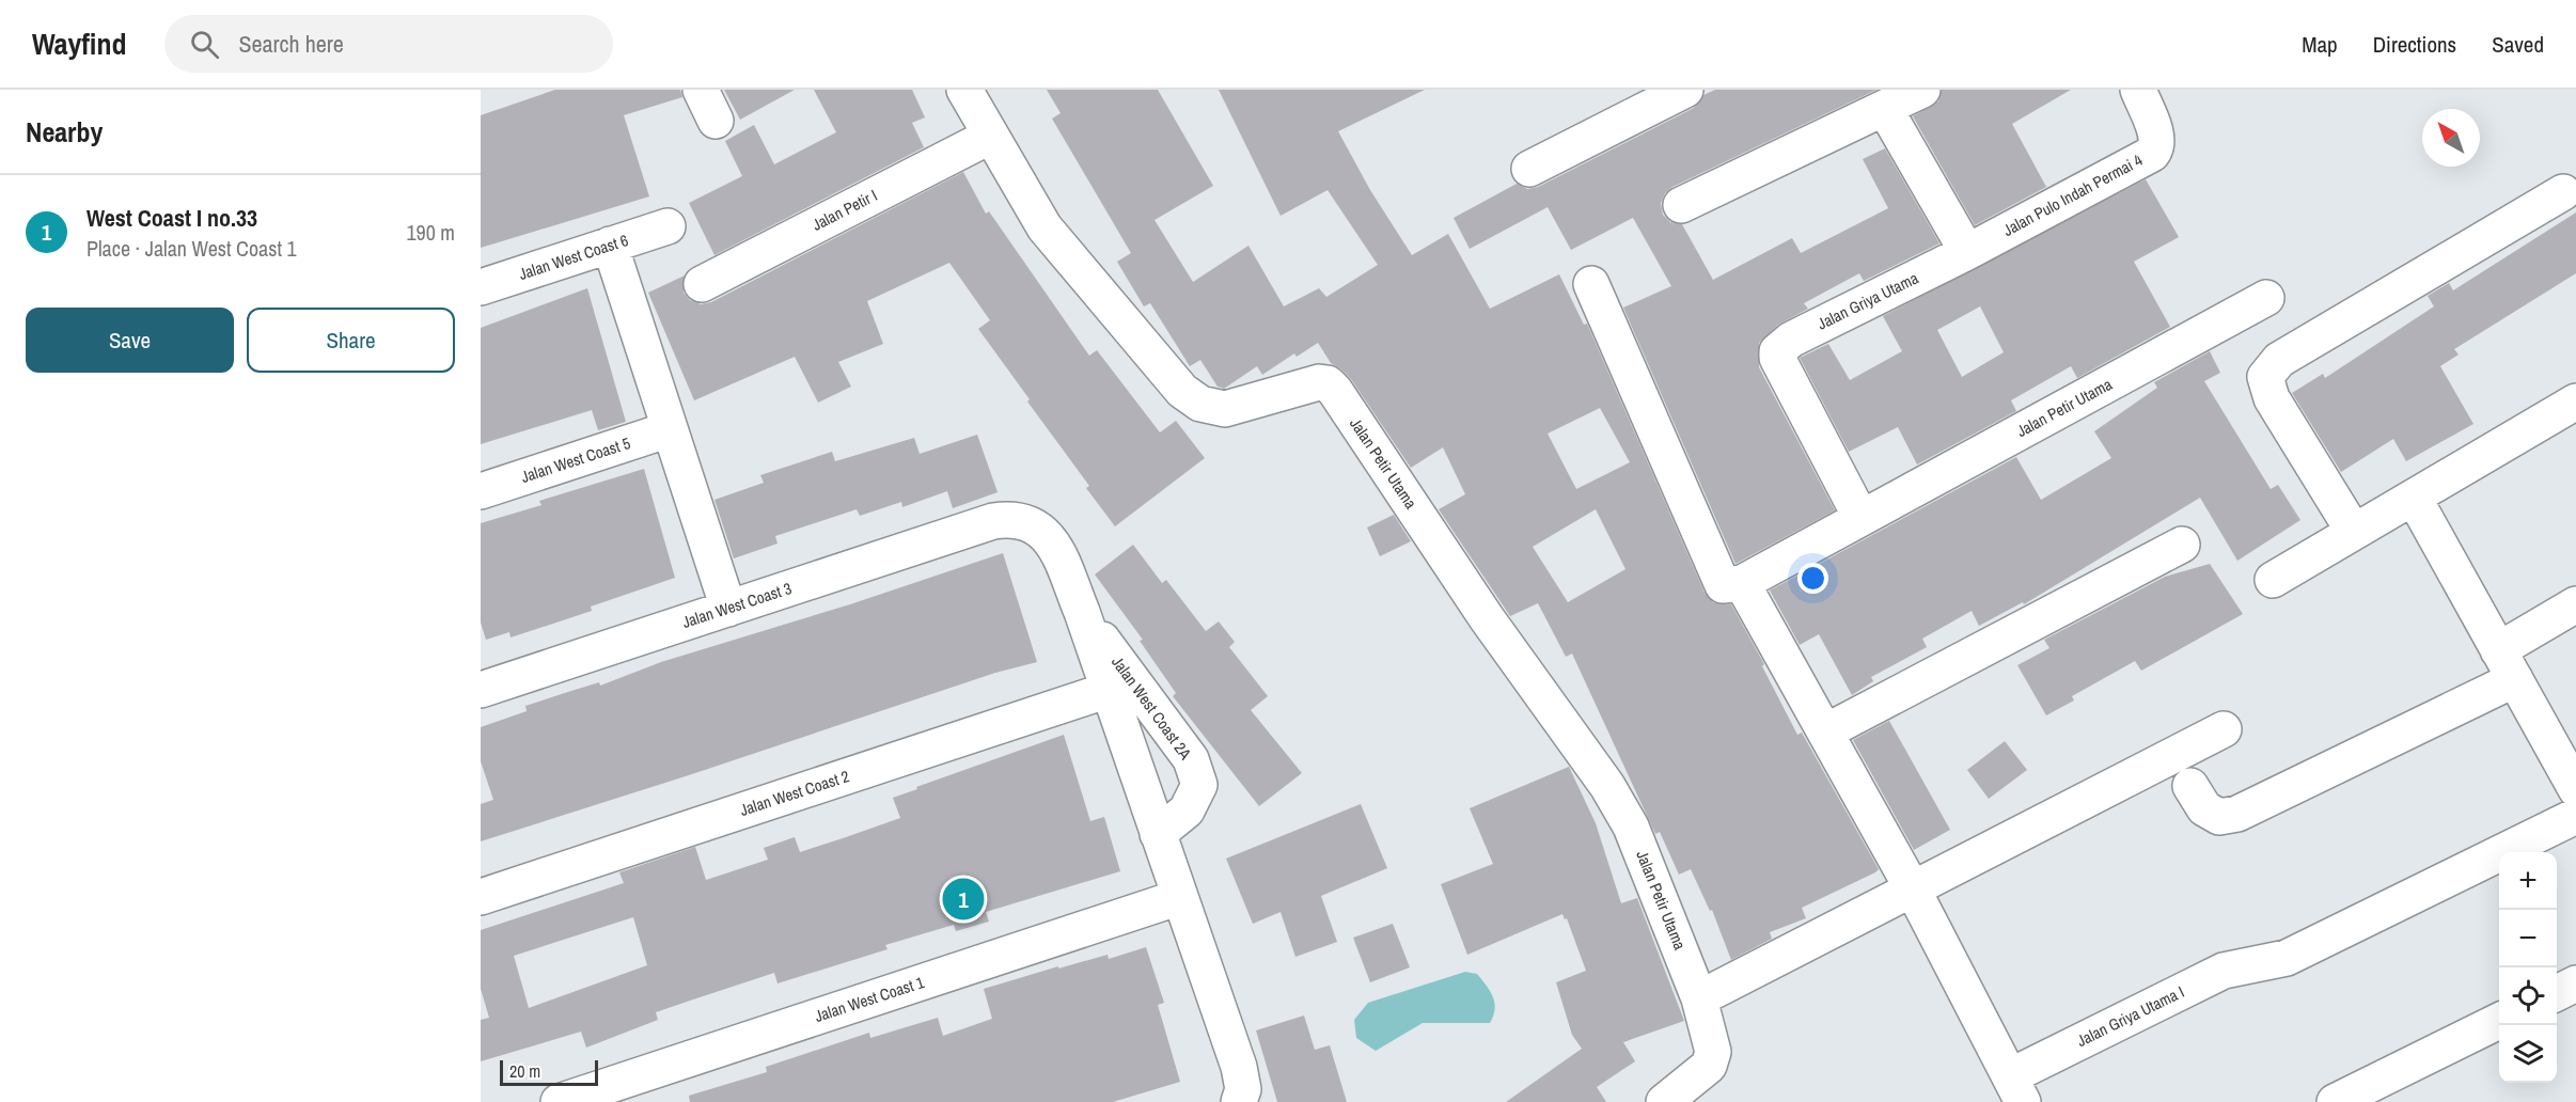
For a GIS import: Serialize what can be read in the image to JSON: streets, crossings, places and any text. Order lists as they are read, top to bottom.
{
  "streets": {
    "street": [
      "Jalan Pulo Indah Permai 4",
      "Jalan Petir I",
      "Jalan West Coast 6",
      "Jalan Griya Utama",
      "Jalan Petir Utama",
      "Jalan West Coast 5",
      "Jalan West Coast 3",
      "Jalan West Coast 2A",
      "Jalan West Coast 2",
      "Jalan West Coast 1",
      "Jalan Griya Utama I"
    ]
  },
  "crossings": [
    ["Jalan Pulo Indah Permai 4", "Jalan Griya Utama"],
    ["Jalan Petir I", "Jalan Petir Utama"],
    ["Jalan Griya Utama", "Jalan Petir Utama"],
    ["Jalan West Coast 3", "Jalan West Coast 2A"]
  ],
  "scale_bar": "20 m",
  "north": "top left",
  "page": {
    "header": "Wayfind",
    "search": "Search here",
    "nav": ["Map", "Directions", "Saved"],
    "heading": "Nearby",
    "list": [
      {
        "mark": "1",
        "name": "West Coast I no.33",
        "note": "Place · Jalan West Coast 1",
        "value": "190 m"
      }
    ],
    "buttons": ["Save", "Share"],
    "map_buttons": ["+", "−"],
    "pins": "1",
    "scale": "20 m"
  }
}
